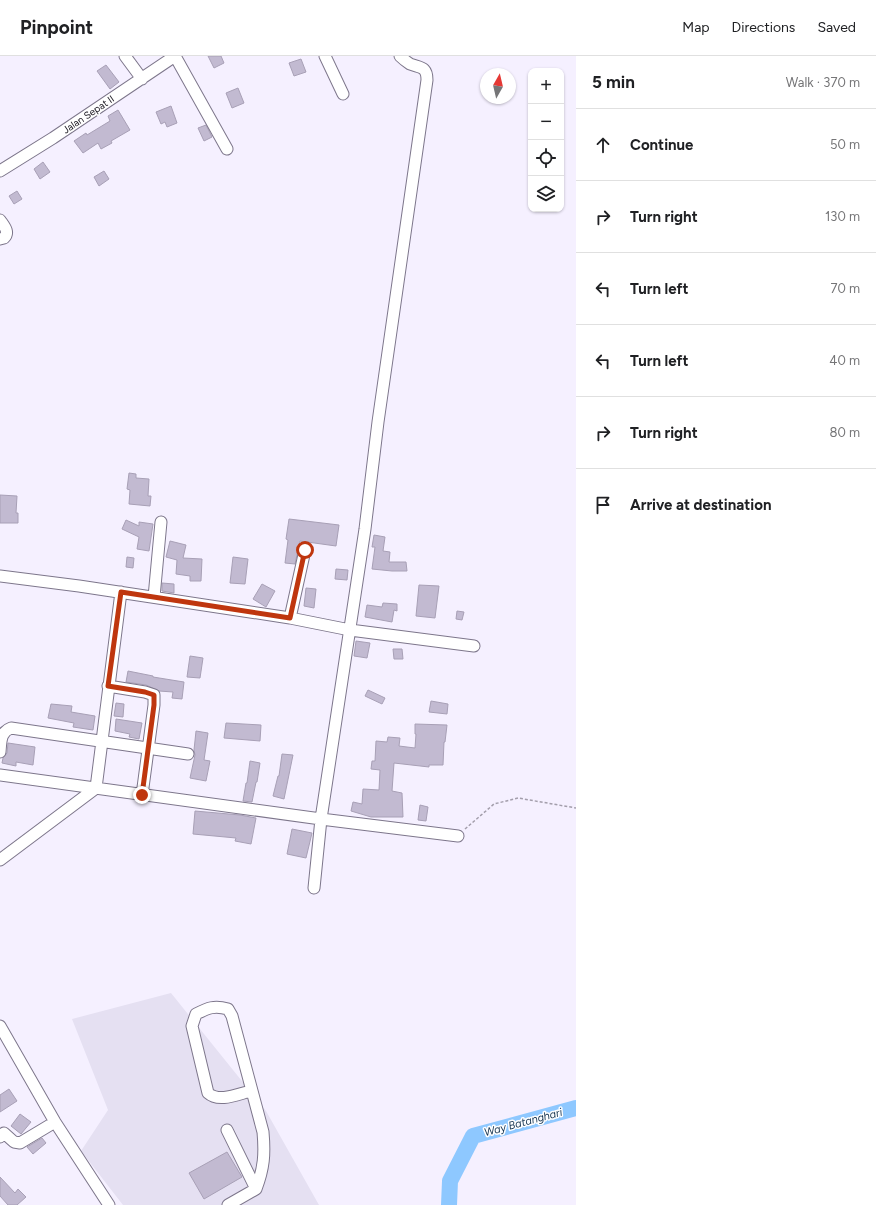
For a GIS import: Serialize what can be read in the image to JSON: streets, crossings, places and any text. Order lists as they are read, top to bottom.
{
  "streets": {
    "street": ["Jalan Sepat II"]
  },
  "water": ["Way Batanghari"],
  "north": "top",
  "page": {
    "header": "Pinpoint",
    "nav": ["Map", "Directions", "Saved"],
    "heading": ["5 min", "Walk · 370 m"],
    "map_buttons": ["+", "−"],
    "list": [
      ["Continue", "50 m"],
      ["Turn right", "130 m"],
      ["Turn left", "70 m"],
      ["Turn left", "40 m"],
      ["Turn right", "80 m"],
      "Arrive at destination"
    ]
  }
}
